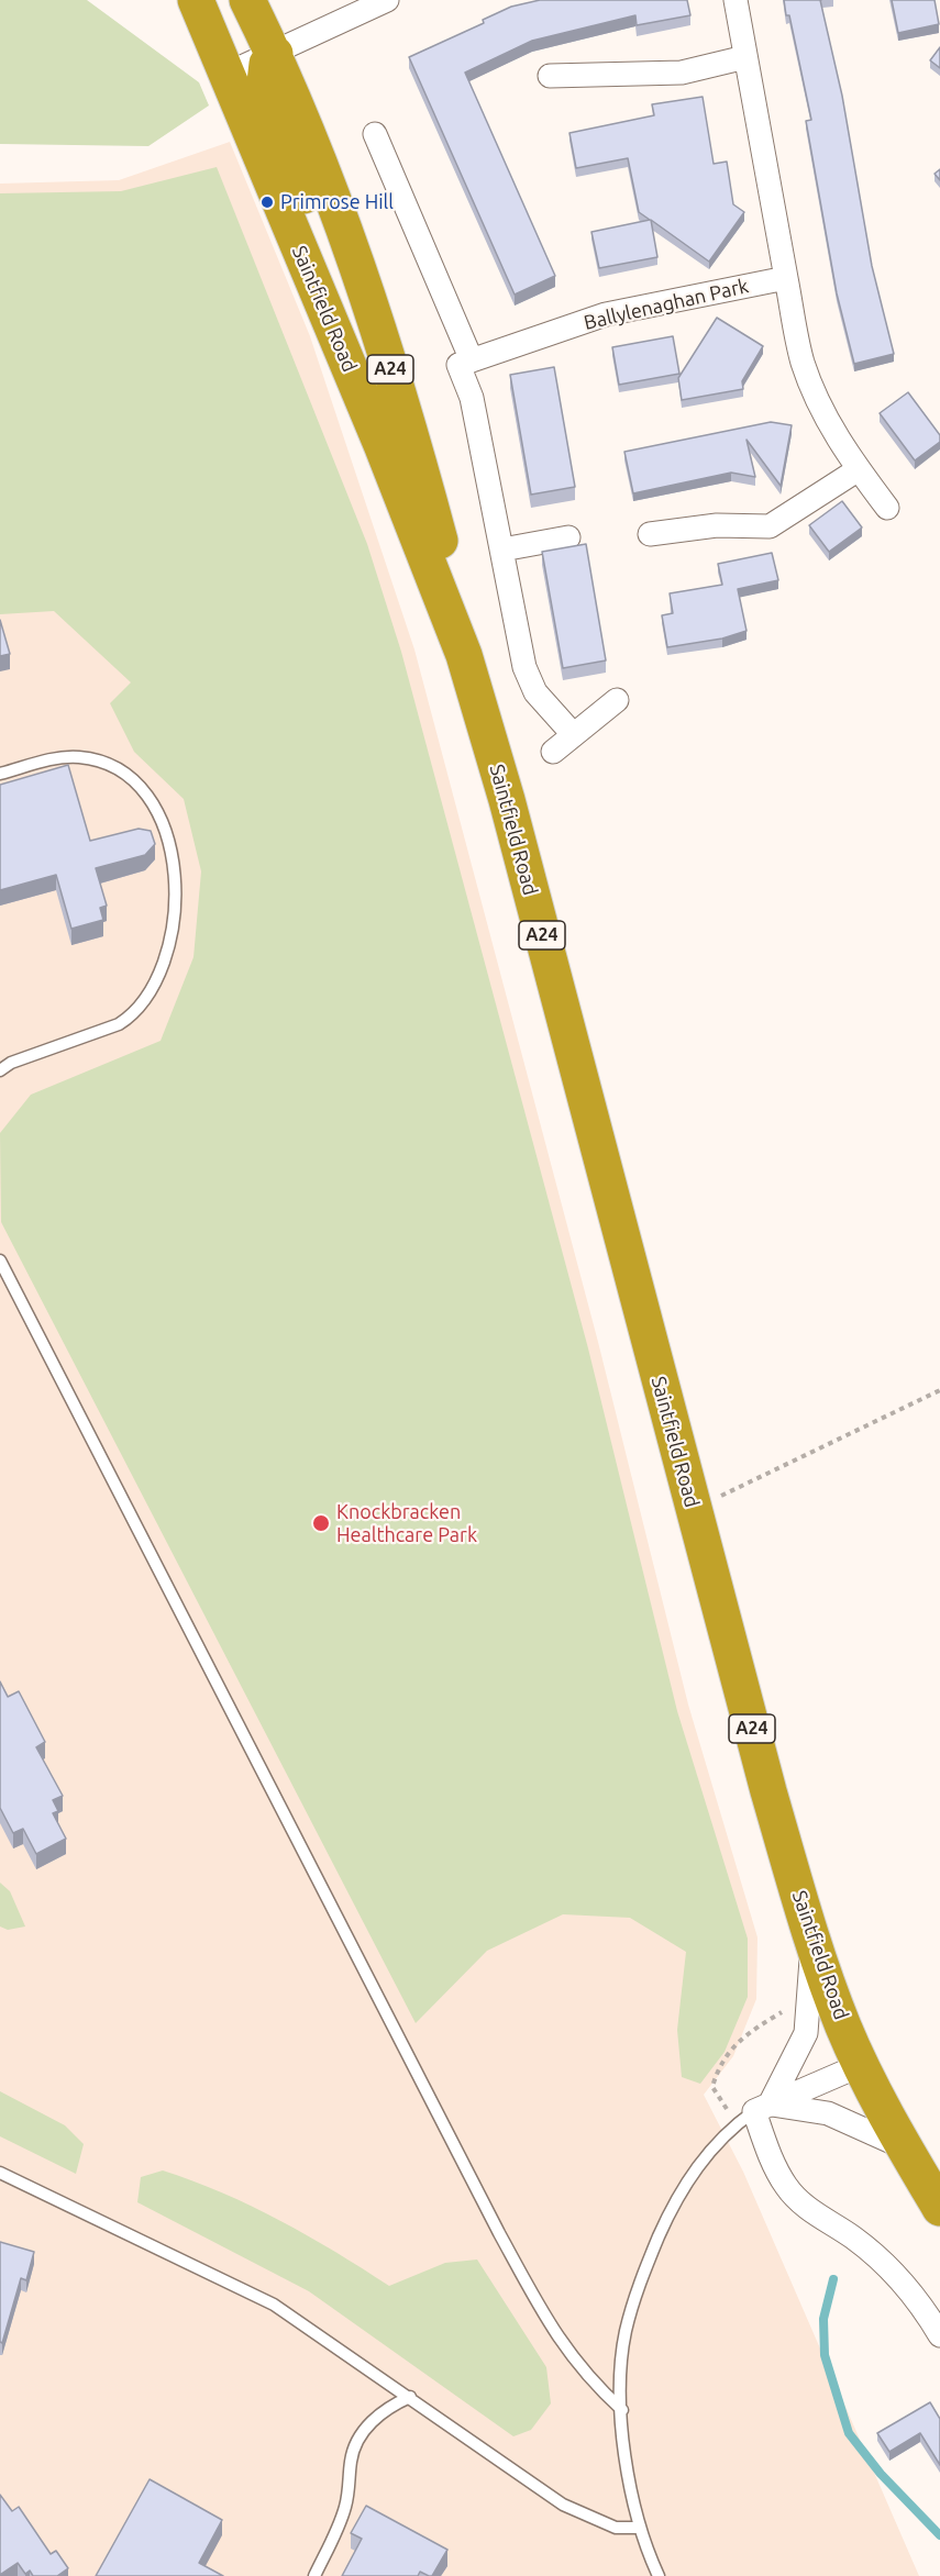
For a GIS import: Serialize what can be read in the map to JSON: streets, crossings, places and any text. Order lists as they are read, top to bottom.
{
  "streets": {
    "highway": ["Saintfield Road", "A24"],
    "street": ["Ballylenaghan Park"]
  },
  "places": ["Primrose Hill", "Knockbracken Healthcare Park"]
}
